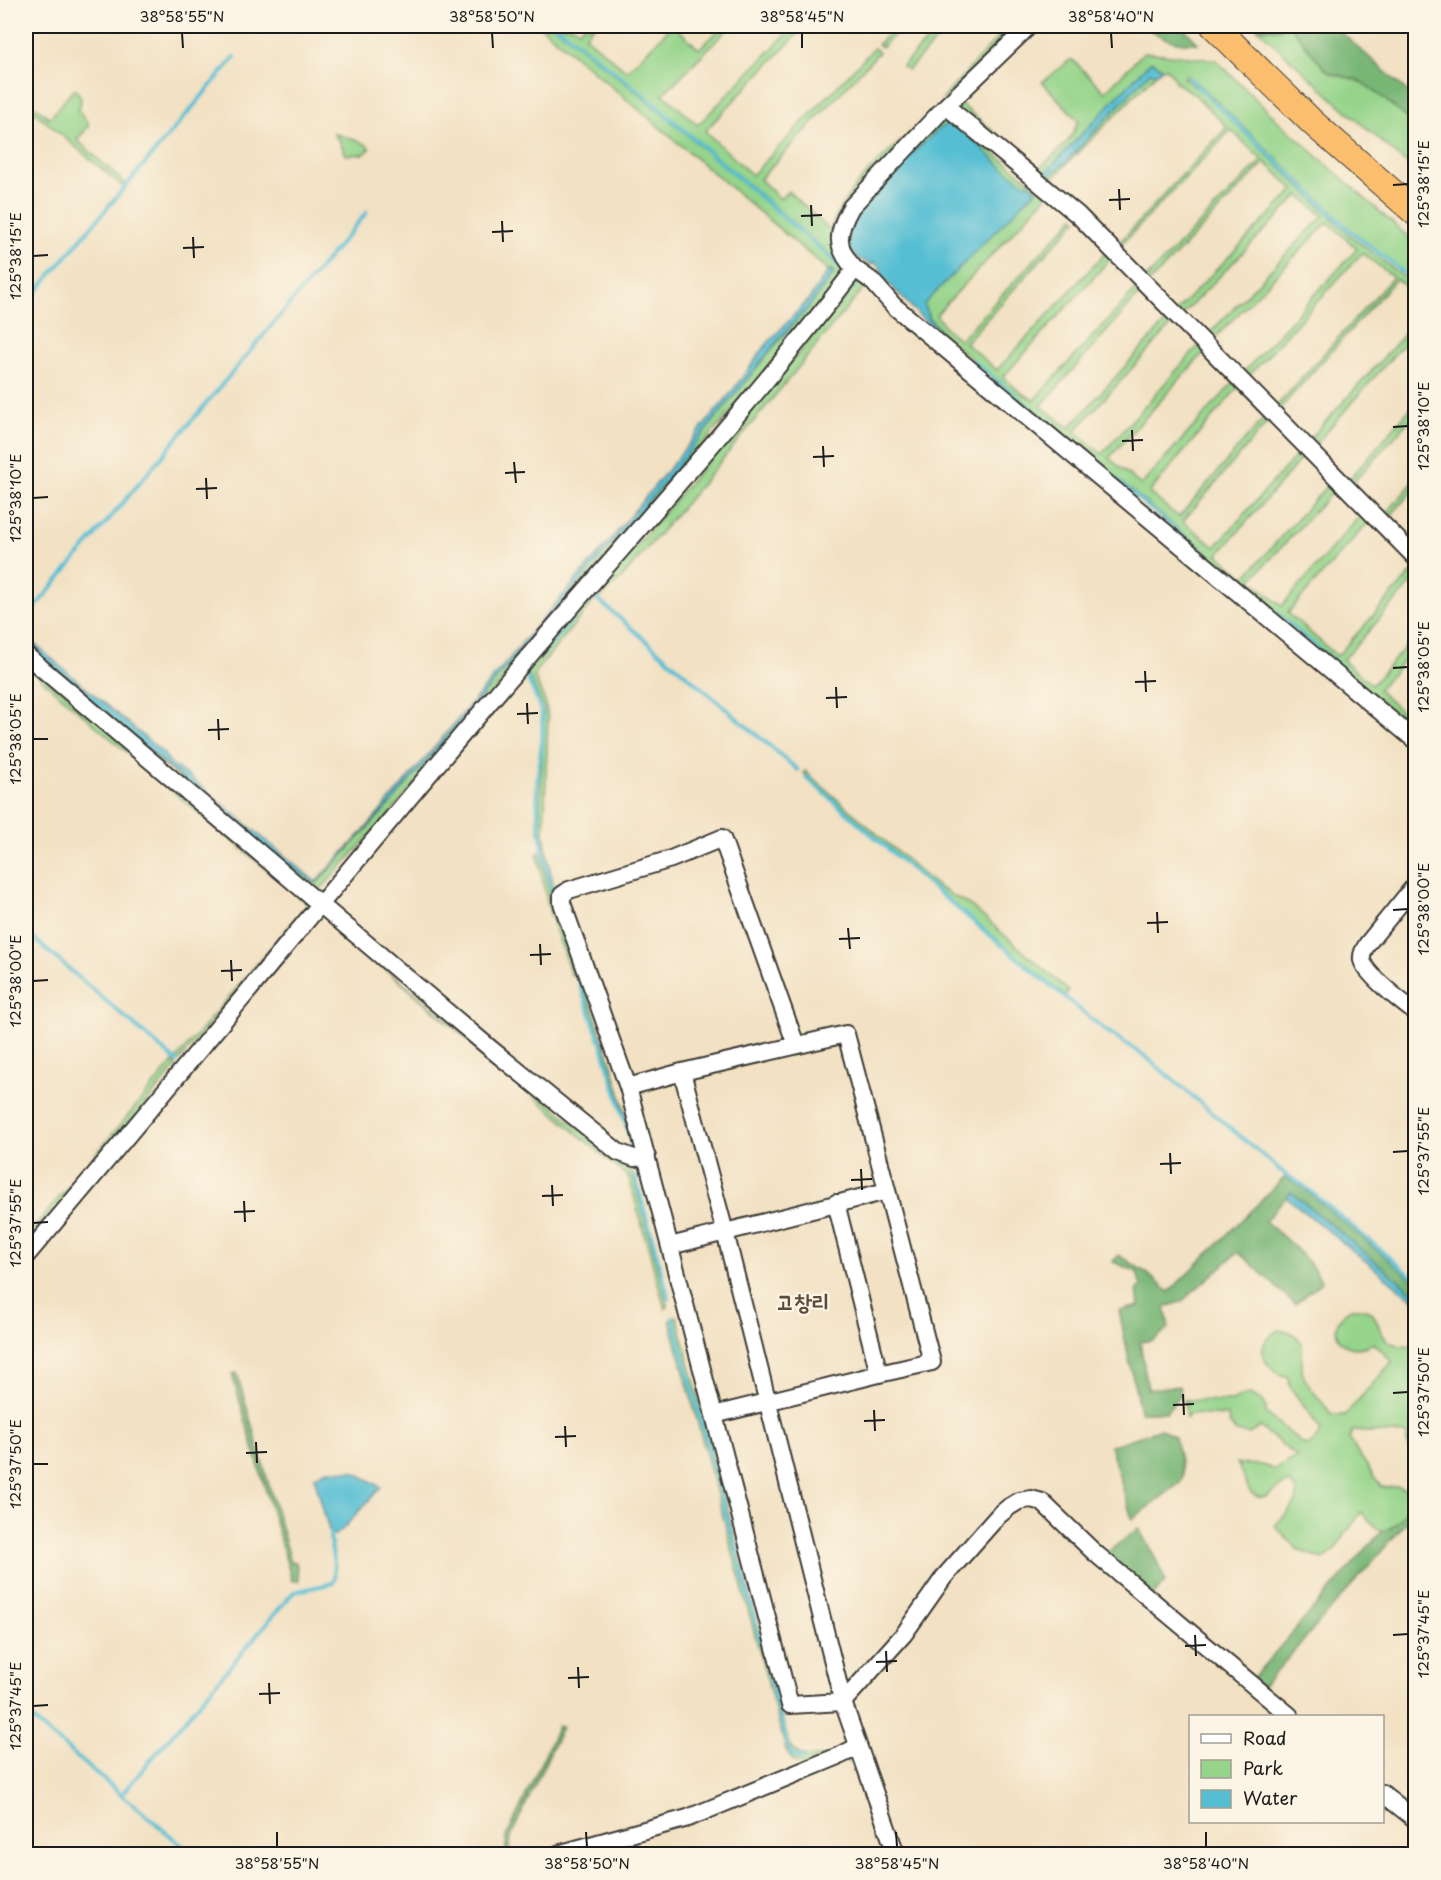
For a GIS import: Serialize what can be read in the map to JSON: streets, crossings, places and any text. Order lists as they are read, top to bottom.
{
  "districts": ["고창리"],
  "legend": ["Road", "Park", "Water"],
  "coordinates": [
    "38°58'55\"N",
    "38°58'50\"N",
    "38°58'45\"N",
    "38°58'40\"N",
    "125°38'15\"E",
    "125°38'10\"E",
    "125°38'05\"E",
    "125°38'00\"E",
    "125°37'55\"E",
    "125°37'50\"E",
    "125°37'45\"E"
  ]
}
